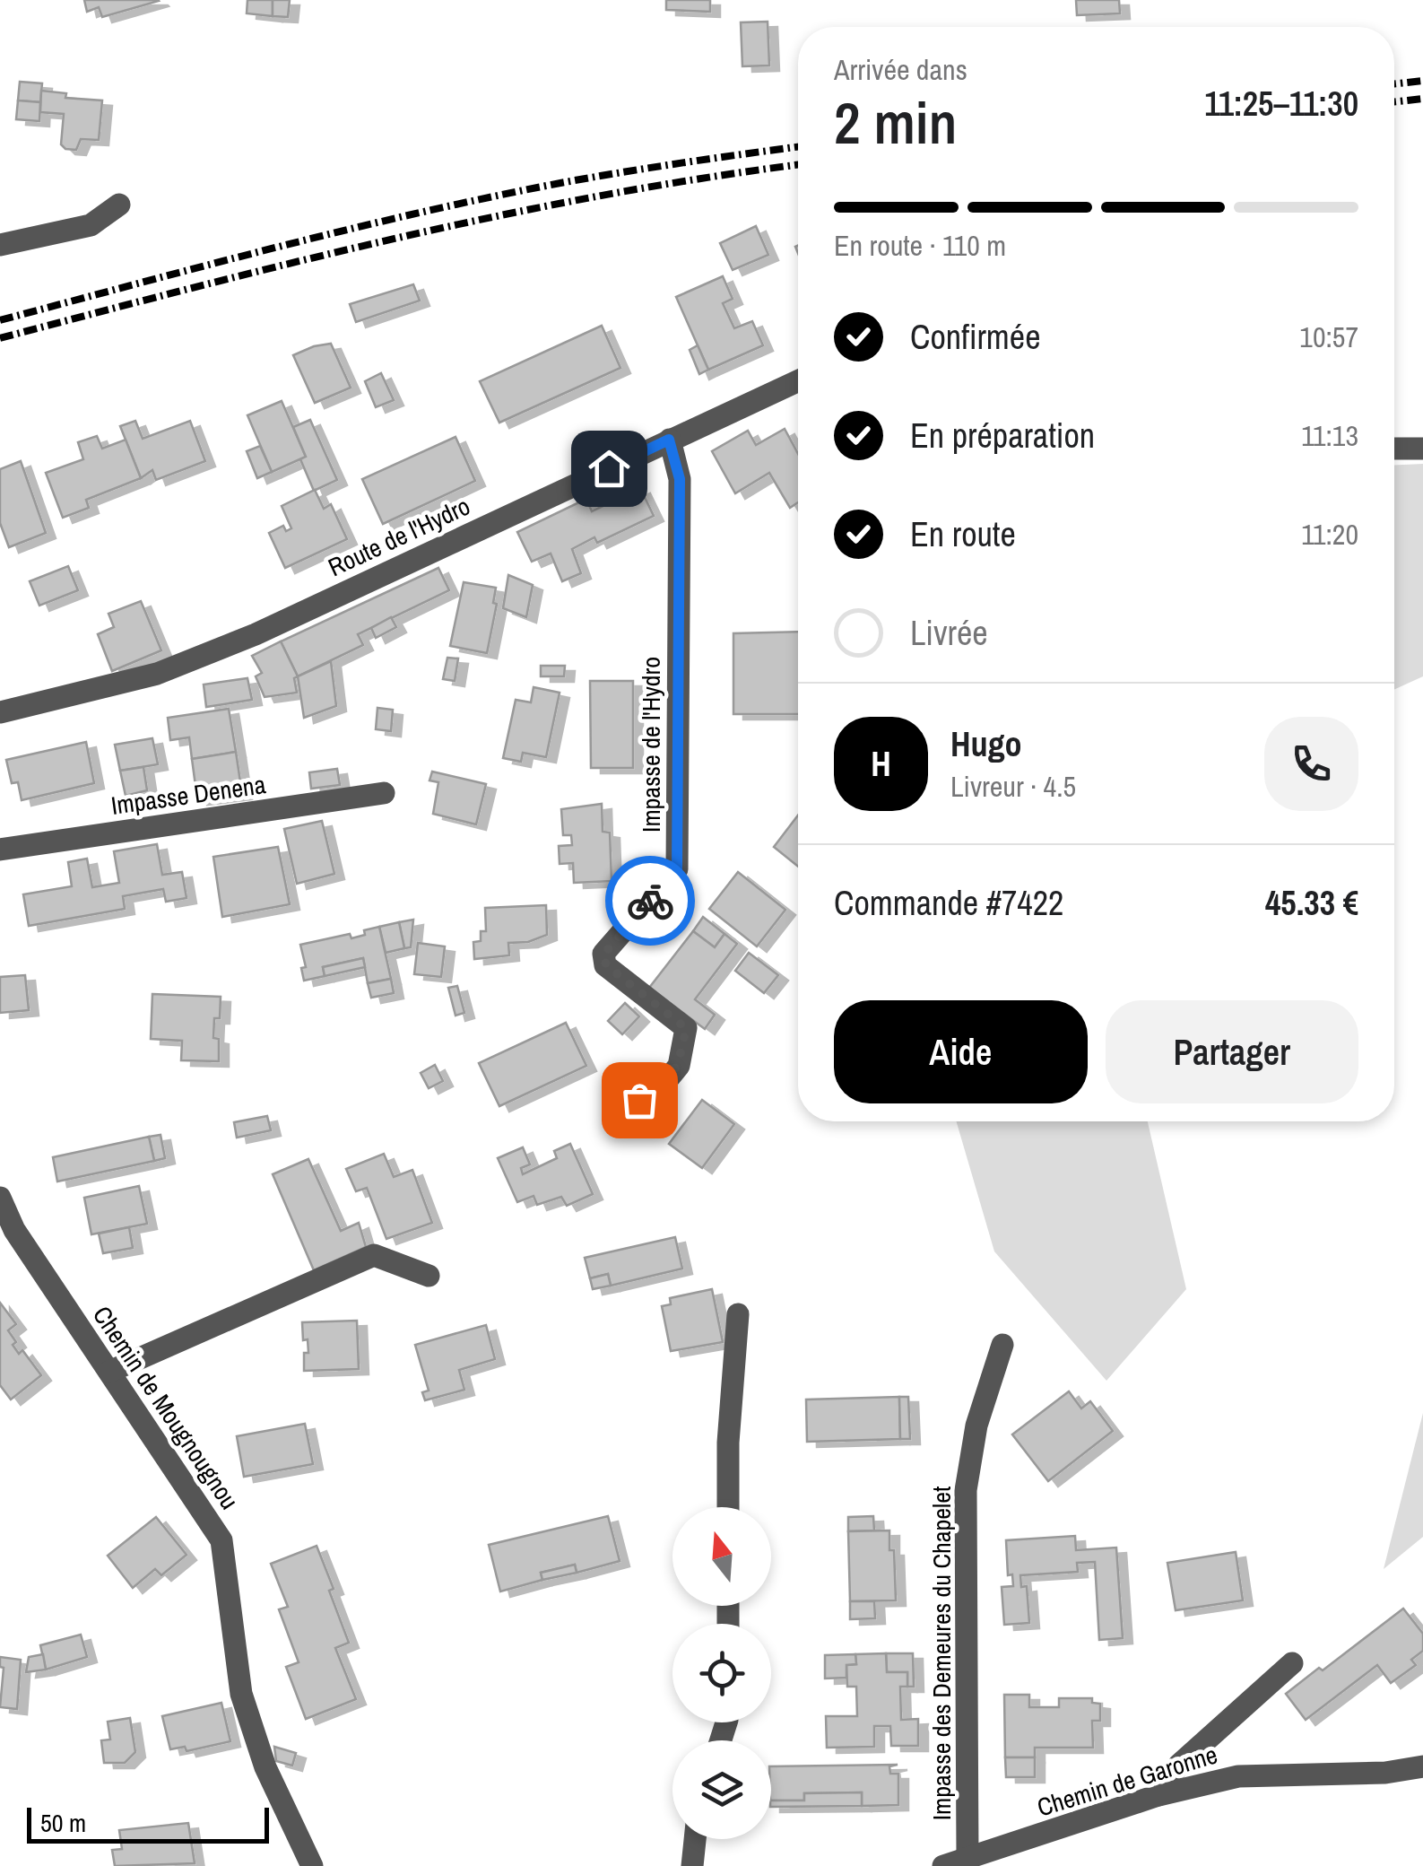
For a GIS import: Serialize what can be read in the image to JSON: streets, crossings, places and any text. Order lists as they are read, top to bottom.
{
  "streets": {
    "street": [
      "Route de l'Hydro",
      "Impasse de l'Hydro",
      "Impasse Denena",
      "Chemin de Mougnougnou",
      "Impasse des Demeures du Chapelet",
      "Chemin de Garonne"
    ]
  },
  "crossings": [
    ["Route de l'Hydro", "Impasse de l'Hydro"],
    ["Impasse des Demeures du Chapelet", "Chemin de Garonne"]
  ],
  "scale_bar": "50 m",
  "north": "top",
  "page": {
    "heading": ["2 min", "Arrivée dans", "11:25–11:30"],
    "panel": [
      "Hugo",
      "Livreur · 4.5",
      "Commande #7422",
      "45.33 €"
    ],
    "bar": "En route · 110 m",
    "list": [
      ["Confirmée", "10:57"],
      ["En préparation", "11:13"],
      ["En route", "11:20"],
      "Livrée"
    ],
    "round": "H",
    "buttons": ["Aide", "Partager"],
    "scale": "50 m"
  }
}
